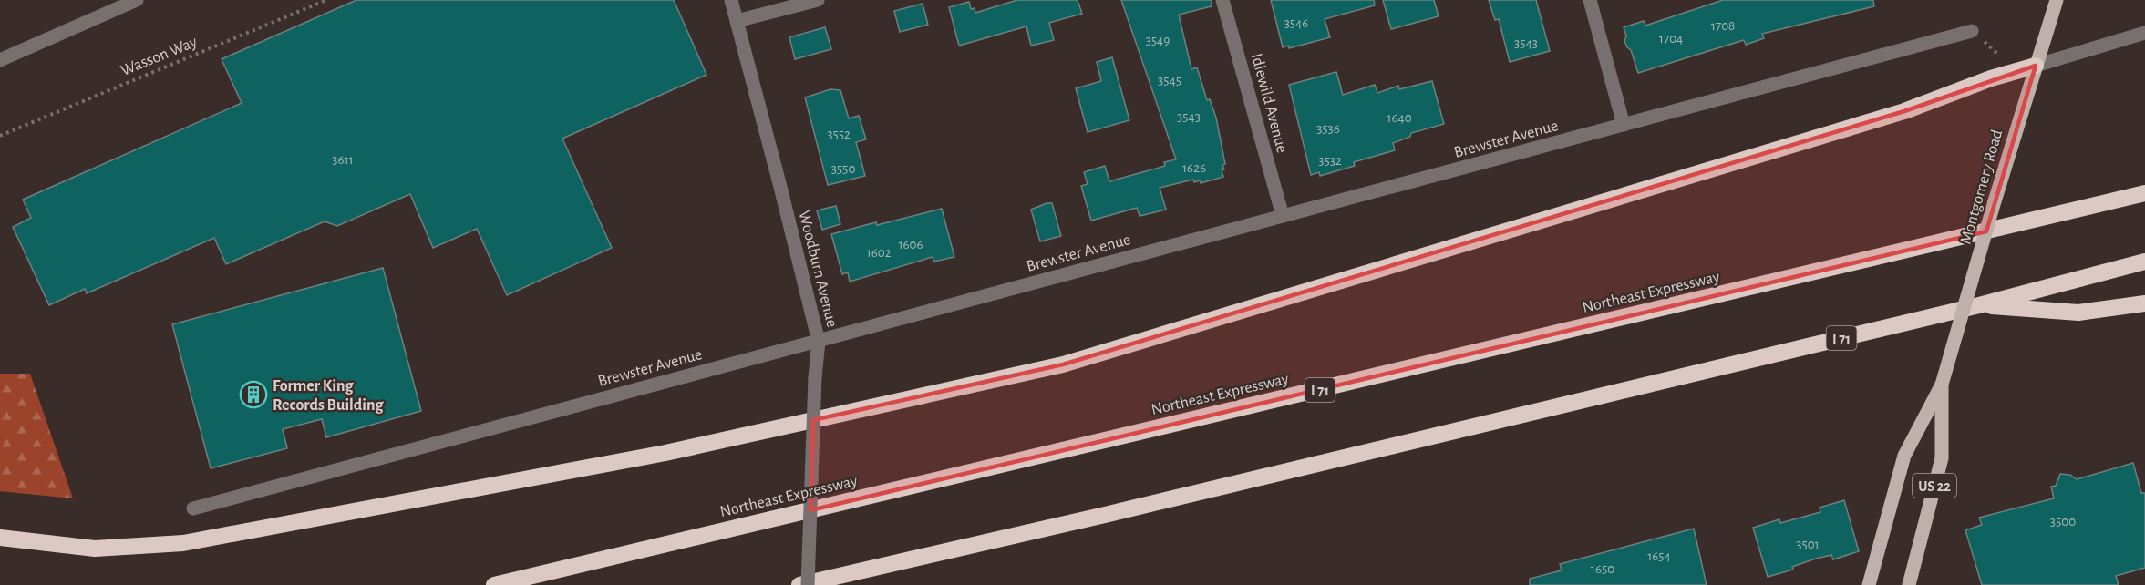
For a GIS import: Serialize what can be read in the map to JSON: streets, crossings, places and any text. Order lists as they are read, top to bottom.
{
  "streets": {
    "highway": ["Northeast Expressway", "I 71"],
    "main road": ["Montgomery Road", "US 22"],
    "street": ["Idlewild Avenue", "Brewster Avenue", "Woodburn Avenue"],
    "path": ["Wasson Way"]
  },
  "crossings": [
    ["Idlewild Avenue", "Brewster Avenue"],
    ["Brewster Avenue", "Woodburn Avenue"]
  ],
  "places": {
    "building": ["Former King Records Building"]
  },
  "house_numbers": [
    "3546",
    "1708",
    "1704",
    "3549",
    "3543",
    "3545",
    "3543",
    "1640",
    "3536",
    "3552",
    "3611",
    "3532",
    "1626",
    "3550",
    "1606",
    "1602",
    "3500",
    "3501",
    "1654",
    "1650"
  ]
}
